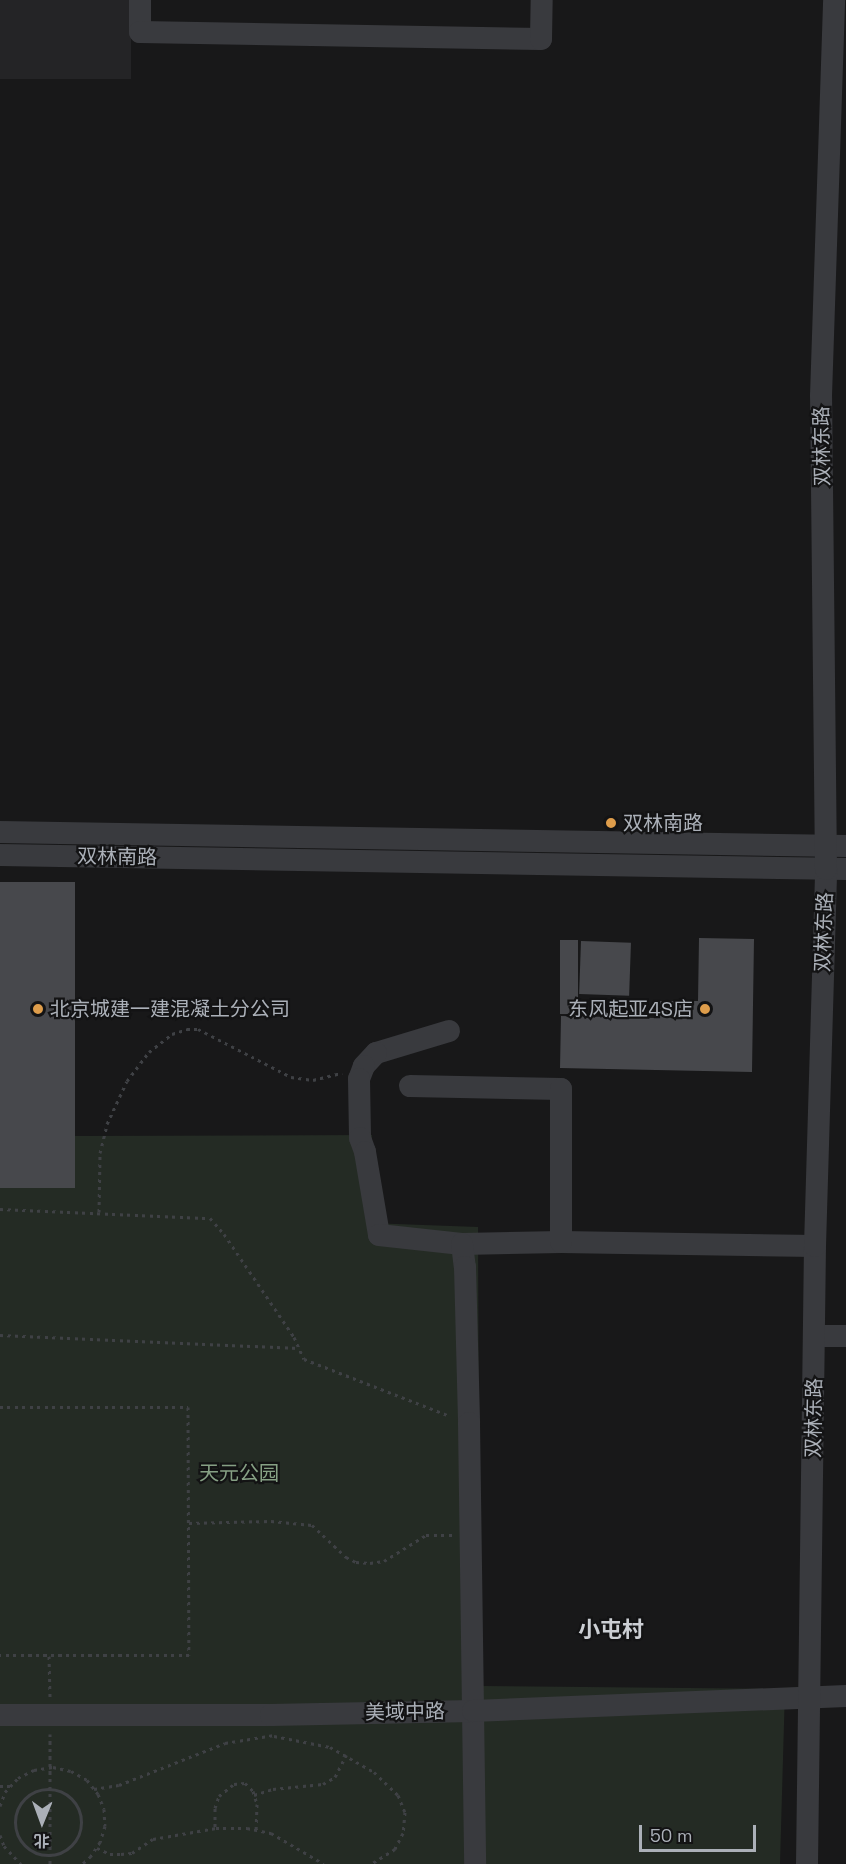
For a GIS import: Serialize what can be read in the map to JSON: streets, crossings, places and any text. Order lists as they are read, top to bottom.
{
  "streets": {
    "street": ["双林东路", "双林南路", "美域中路"]
  },
  "crossings": [
    ["双林东路", "双林南路"],
    ["双林东路", "美域中路"]
  ],
  "districts": ["小屯村"],
  "parks": ["天元公园"],
  "places": ["双林南路", "北京城建一建混凝土分公司", "东风起亚4S店"],
  "scale_bar": "50 m",
  "north": "bottom"
}
